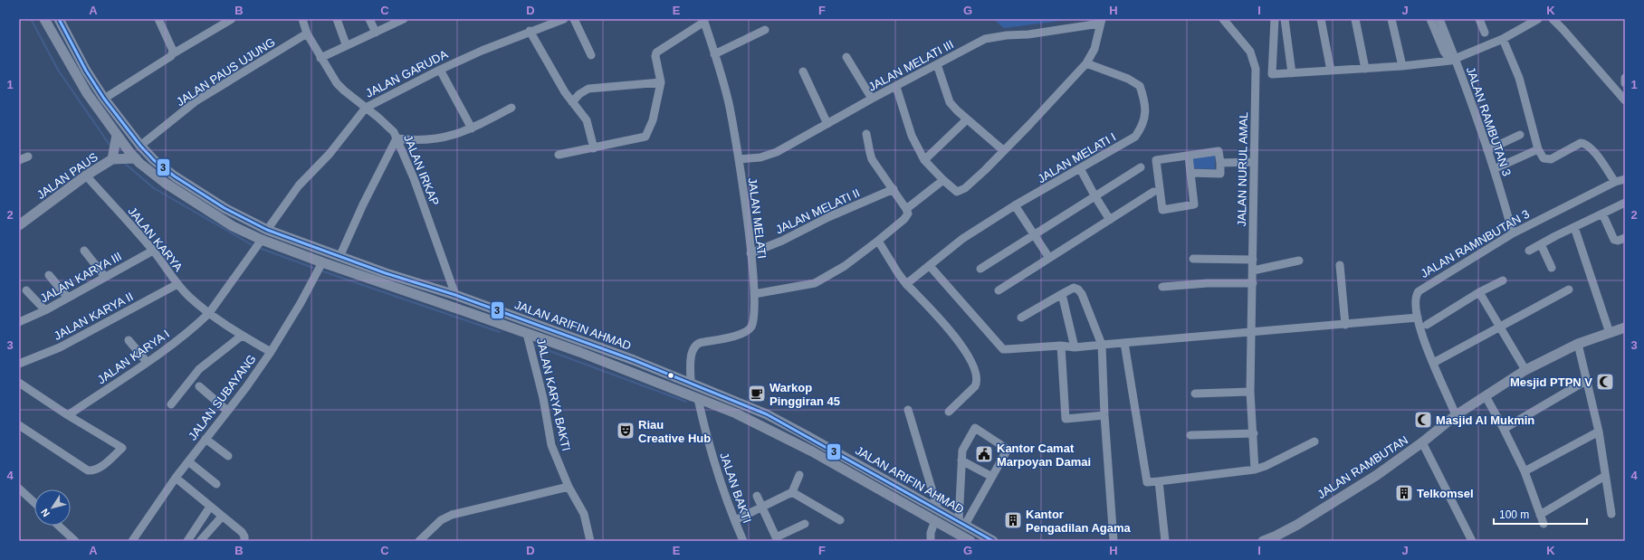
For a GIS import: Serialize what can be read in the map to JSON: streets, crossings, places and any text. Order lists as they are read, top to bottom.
{
  "streets": {
    "main road": ["JALAN PAUS", "JALAN ARIFIN AHMAD", "JALAN RAMBUTAN"],
    "street": [
      "JALAN MELATI III",
      "JALAN PAUS UJUNG",
      "JALAN GARUDA",
      "JALAN RAMBUTAN 3",
      "JALAN MELATI I",
      "JALAN NURUL AMAL",
      "JALAN IRKAP",
      "JALAN MELATI II",
      "JALAN MELATI",
      "JALAN KARYA",
      "JALAN RAMNBUTAN 3",
      "JALAN KARYA III",
      "JALAN KARYA II",
      "JALAN KARYA I",
      "JALAN KARYA BAKTI",
      "JALAN SUBAYANG",
      "JALAN BAKTI"
    ]
  },
  "crossings": [
    ["JALAN MELATI III", "JALAN MELATI"],
    ["JALAN PAUS UJUNG", "JALAN IRKAP"],
    ["JALAN PAUS UJUNG", "JALAN ARIFIN AHMAD"],
    ["JALAN GARUDA", "JALAN IRKAP"],
    ["JALAN GARUDA", "JALAN ARIFIN AHMAD"],
    ["JALAN RAMBUTAN 3", "JALAN RAMNBUTAN 3"],
    ["JALAN IRKAP", "JALAN ARIFIN AHMAD"],
    ["JALAN PAUS", "JALAN KARYA"],
    ["JALAN PAUS", "JALAN ARIFIN AHMAD"],
    ["JALAN MELATI II", "JALAN MELATI"],
    ["JALAN MELATI", "JALAN ARIFIN AHMAD"],
    ["JALAN KARYA", "JALAN KARYA III"],
    ["JALAN KARYA", "JALAN KARYA II"],
    ["JALAN KARYA", "JALAN KARYA I"],
    ["JALAN KARYA", "JALAN SUBAYANG"],
    ["JALAN RAMNBUTAN 3", "JALAN RAMBUTAN"],
    ["JALAN ARIFIN AHMAD", "JALAN KARYA BAKTI"],
    ["JALAN ARIFIN AHMAD", "JALAN SUBAYANG"],
    ["JALAN ARIFIN AHMAD", "JALAN BAKTI"]
  ],
  "places": {
    "mosque": ["Mesjid PTPN V", "Masjid Al Mukmin"],
    "cafe": ["Warkop Pinggiran 45"],
    "theatre": ["Riau Creative Hub"],
    "public building": ["Kantor Camat Marpoyan Damai"],
    "building": ["Telkomsel", "Kantor Pengadilan Agama"]
  },
  "lines": ["transit line 3"],
  "scale_bar": "100 m",
  "north": "bottom left",
  "grid": {
    "columns": [
      "A",
      "B",
      "C",
      "D",
      "E",
      "F",
      "G",
      "H",
      "I",
      "J",
      "K"
    ],
    "rows": [
      "1",
      "2",
      "3",
      "4"
    ]
  }
}
